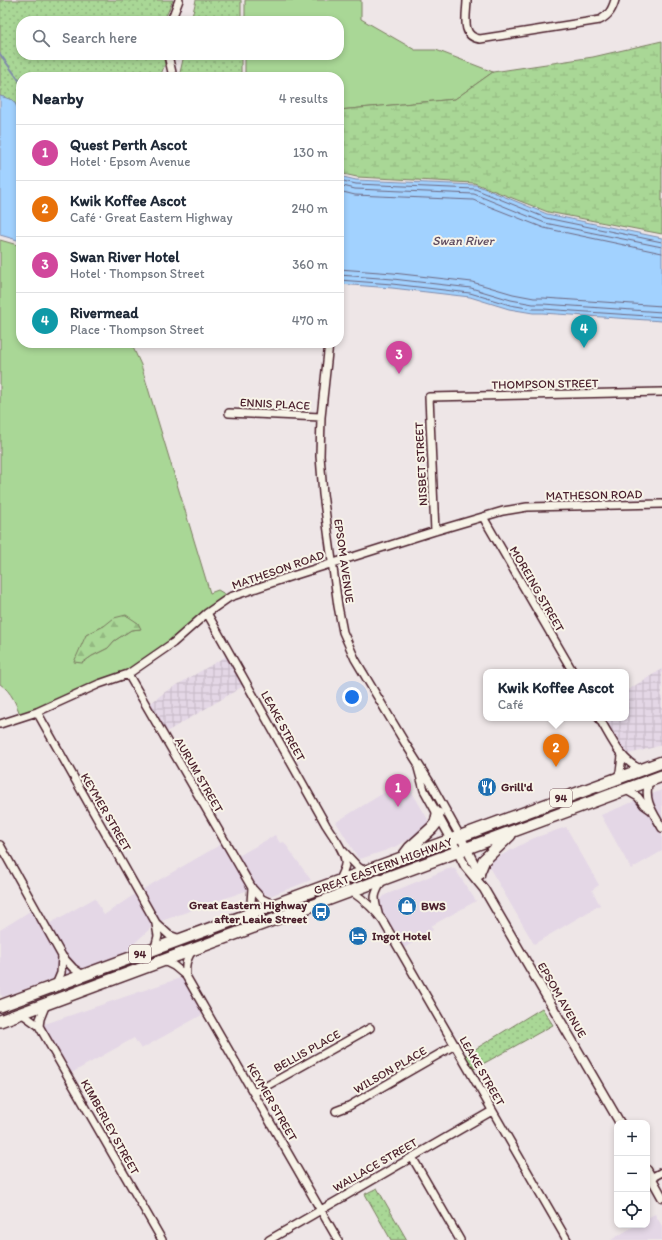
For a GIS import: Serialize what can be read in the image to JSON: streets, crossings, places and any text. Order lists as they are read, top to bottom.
{
  "streets": {
    "highway": ["94", "GREAT EASTERN HIGHWAY"],
    "street": [
      "THOMPSON STREET",
      "ENNIS PLACE",
      "NISBET STREET",
      "MATHESON ROAD",
      "EPSOM AVENUE",
      "MOREING STREET",
      "LEAKE STREET",
      "AURUM STREET",
      "KEYMER STREET",
      "BELLIS PLACE",
      "WILSON PLACE",
      "KIMBERLEY STREET",
      "WALLACE STREET"
    ]
  },
  "crossings": [
    ["THOMPSON STREET", "NISBET STREET"],
    ["ENNIS PLACE", "EPSOM AVENUE"],
    ["NISBET STREET", "MATHESON ROAD"],
    ["MATHESON ROAD", "EPSOM AVENUE"],
    ["MATHESON ROAD", "MOREING STREET"],
    ["MATHESON ROAD", "LEAKE STREET"],
    ["MATHESON ROAD", "AURUM STREET"],
    ["MATHESON ROAD", "KEYMER STREET"],
    ["EPSOM AVENUE", "GREAT EASTERN HIGHWAY"],
    ["LEAKE STREET", "GREAT EASTERN HIGHWAY"],
    ["LEAKE STREET", "WILSON PLACE"],
    ["LEAKE STREET", "WALLACE STREET"],
    ["AURUM STREET", "GREAT EASTERN HIGHWAY"],
    ["KEYMER STREET", "GREAT EASTERN HIGHWAY"],
    ["KEYMER STREET", "BELLIS PLACE"],
    ["KEYMER STREET", "WALLACE STREET"],
    ["GREAT EASTERN HIGHWAY", "KIMBERLEY STREET"]
  ],
  "water": ["Swan River"],
  "places": {
    "restaurant": ["Grill'd"],
    "shop": ["BWS"],
    "bus stop": ["Great Eastern Highway after Leake Street"],
    "hotel": ["Ingot Hotel"]
  },
  "page": {
    "search": "Search here",
    "heading": ["Nearby", "4 results"],
    "list": [
      {
        "mark": "1",
        "name": "Quest Perth Ascot",
        "note": "Hotel · Epsom Avenue",
        "value": "130 m"
      },
      {
        "mark": "2",
        "name": "Kwik Koffee Ascot",
        "note": "Café · Great Eastern Highway",
        "value": "240 m"
      },
      {
        "mark": "3",
        "name": "Swan River Hotel",
        "note": "Hotel · Thompson Street",
        "value": "360 m"
      },
      {
        "mark": "4",
        "name": "Rivermead",
        "note": "Place · Thompson Street",
        "value": "470 m"
      }
    ],
    "pins": [
      "4",
      "3",
      "2",
      "1"
    ],
    "popup": ["Kwik Koffee Ascot", "Café"],
    "map_buttons": ["+", "−"]
  }
}
